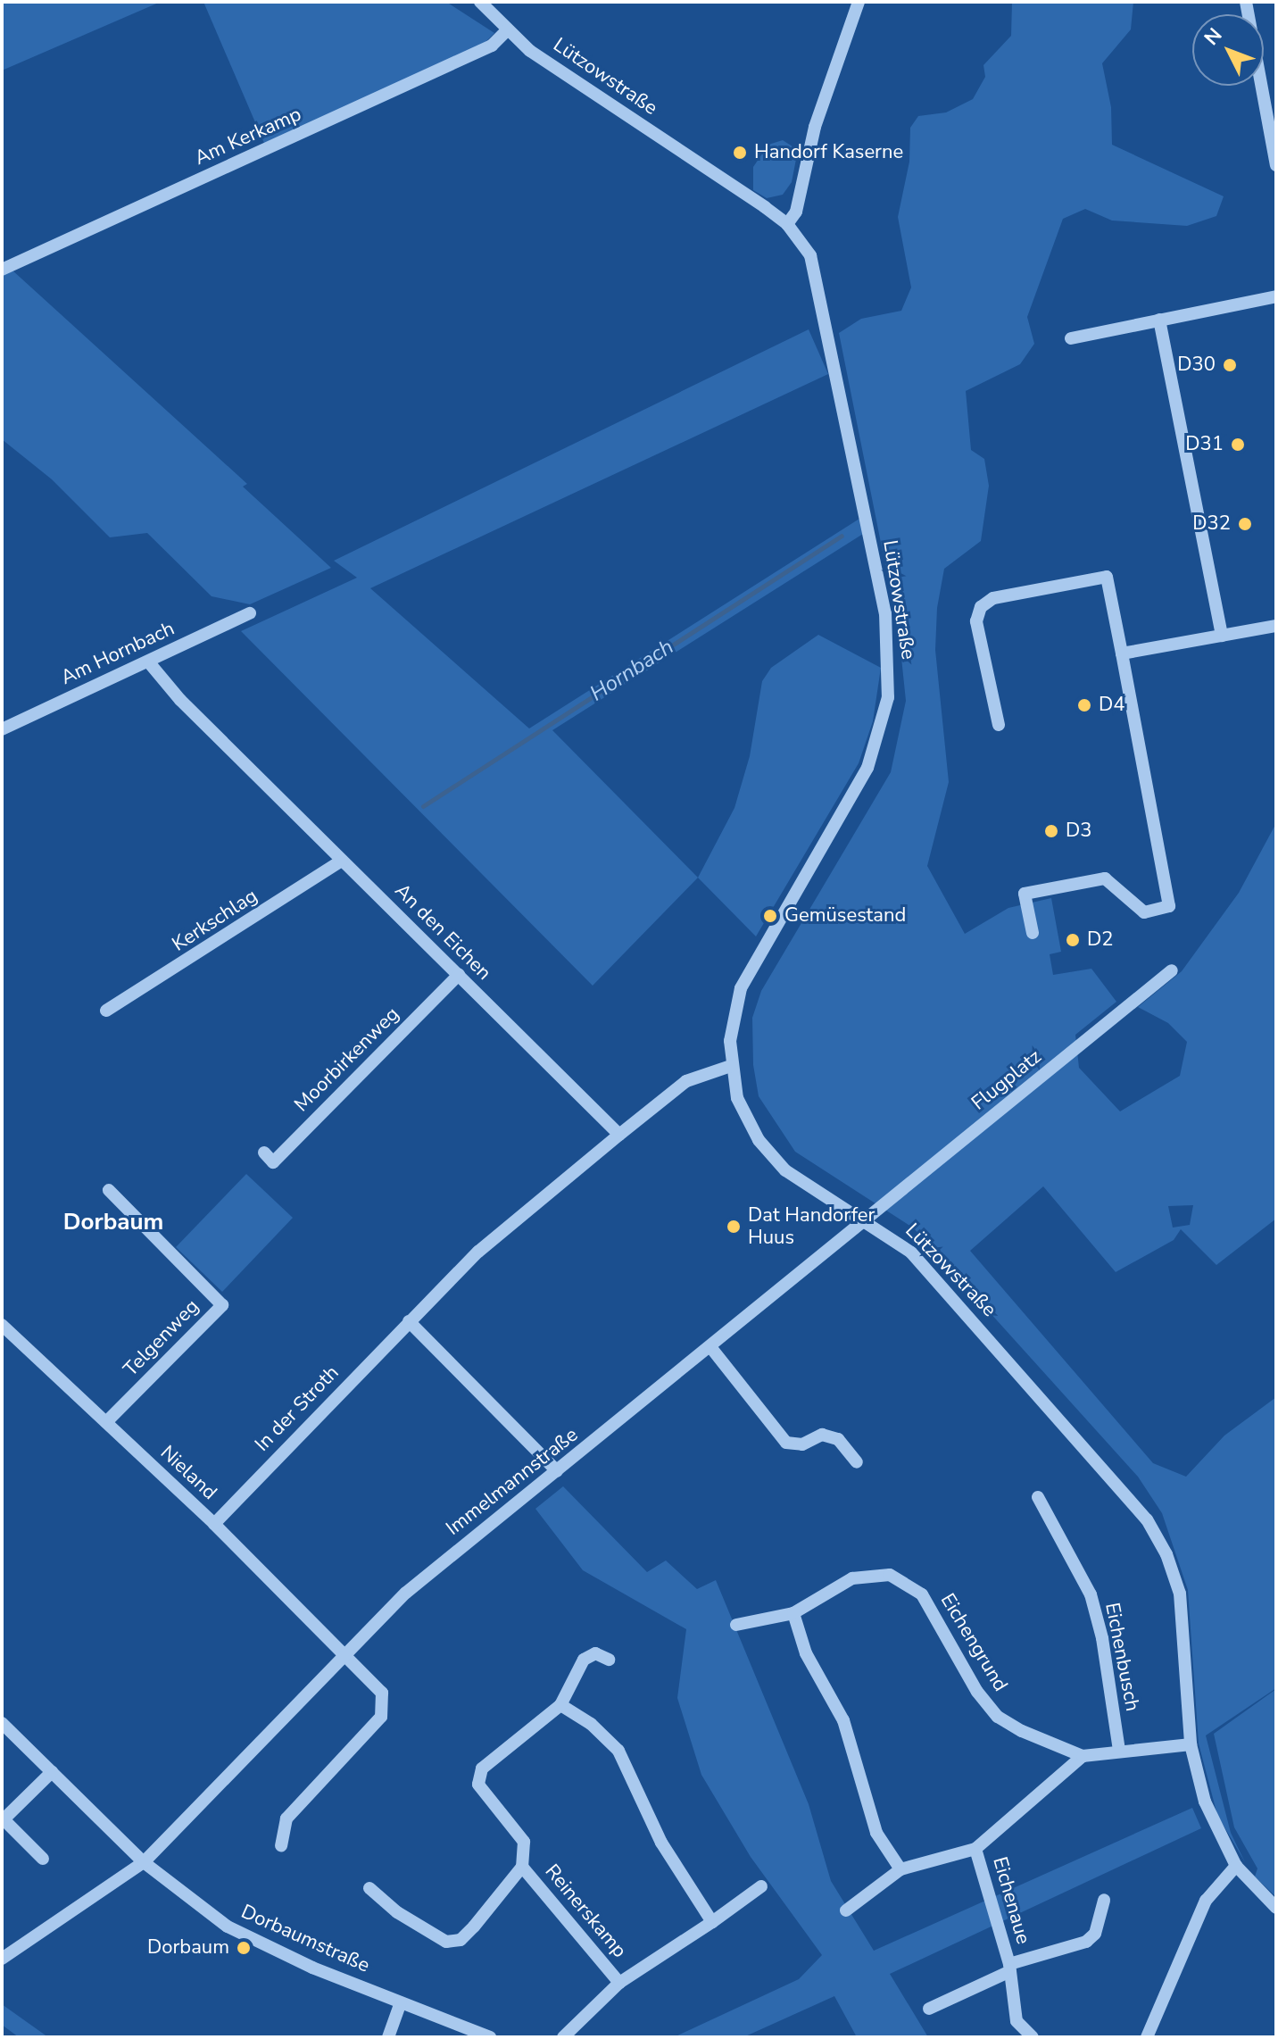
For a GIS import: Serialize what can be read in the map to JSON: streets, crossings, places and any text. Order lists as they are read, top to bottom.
{
  "streets": {
    "street": [
      "Lützowstraße",
      "Am Kerkamp",
      "Am Hornbach",
      "Kerkschlag",
      "An den Eichen",
      "Moorbirkenweg",
      "Flugplatz",
      "Telgenweg",
      "In der Stroth",
      "Nieland",
      "Immelmannstraße",
      "Eichengrund",
      "Eichenbusch",
      "Eichenaue",
      "Reinerskamp",
      "Dorbaumstraße"
    ]
  },
  "crossings": [
    ["Lützowstraße", "Am Kerkamp"],
    ["Lützowstraße", "Flugplatz"],
    ["Lützowstraße", "Immelmannstraße"],
    ["Am Hornbach", "An den Eichen"],
    ["Kerkschlag", "An den Eichen"],
    ["An den Eichen", "Moorbirkenweg"],
    ["An den Eichen", "In der Stroth"],
    ["Flugplatz", "Immelmannstraße"],
    ["Telgenweg", "Nieland"],
    ["In der Stroth", "Nieland"],
    ["Nieland", "Immelmannstraße"],
    ["Immelmannstraße", "Dorbaumstraße"]
  ],
  "districts": ["Dorbaum"],
  "water": ["Hornbach"],
  "places": [
    "Handorf Kaserne",
    "D30",
    "D31",
    "D32",
    "D4",
    "D3",
    "Gemüsestand",
    "D2",
    "Dat Handorfer Huus",
    "Dorbaum"
  ],
  "north": "top left"
}
